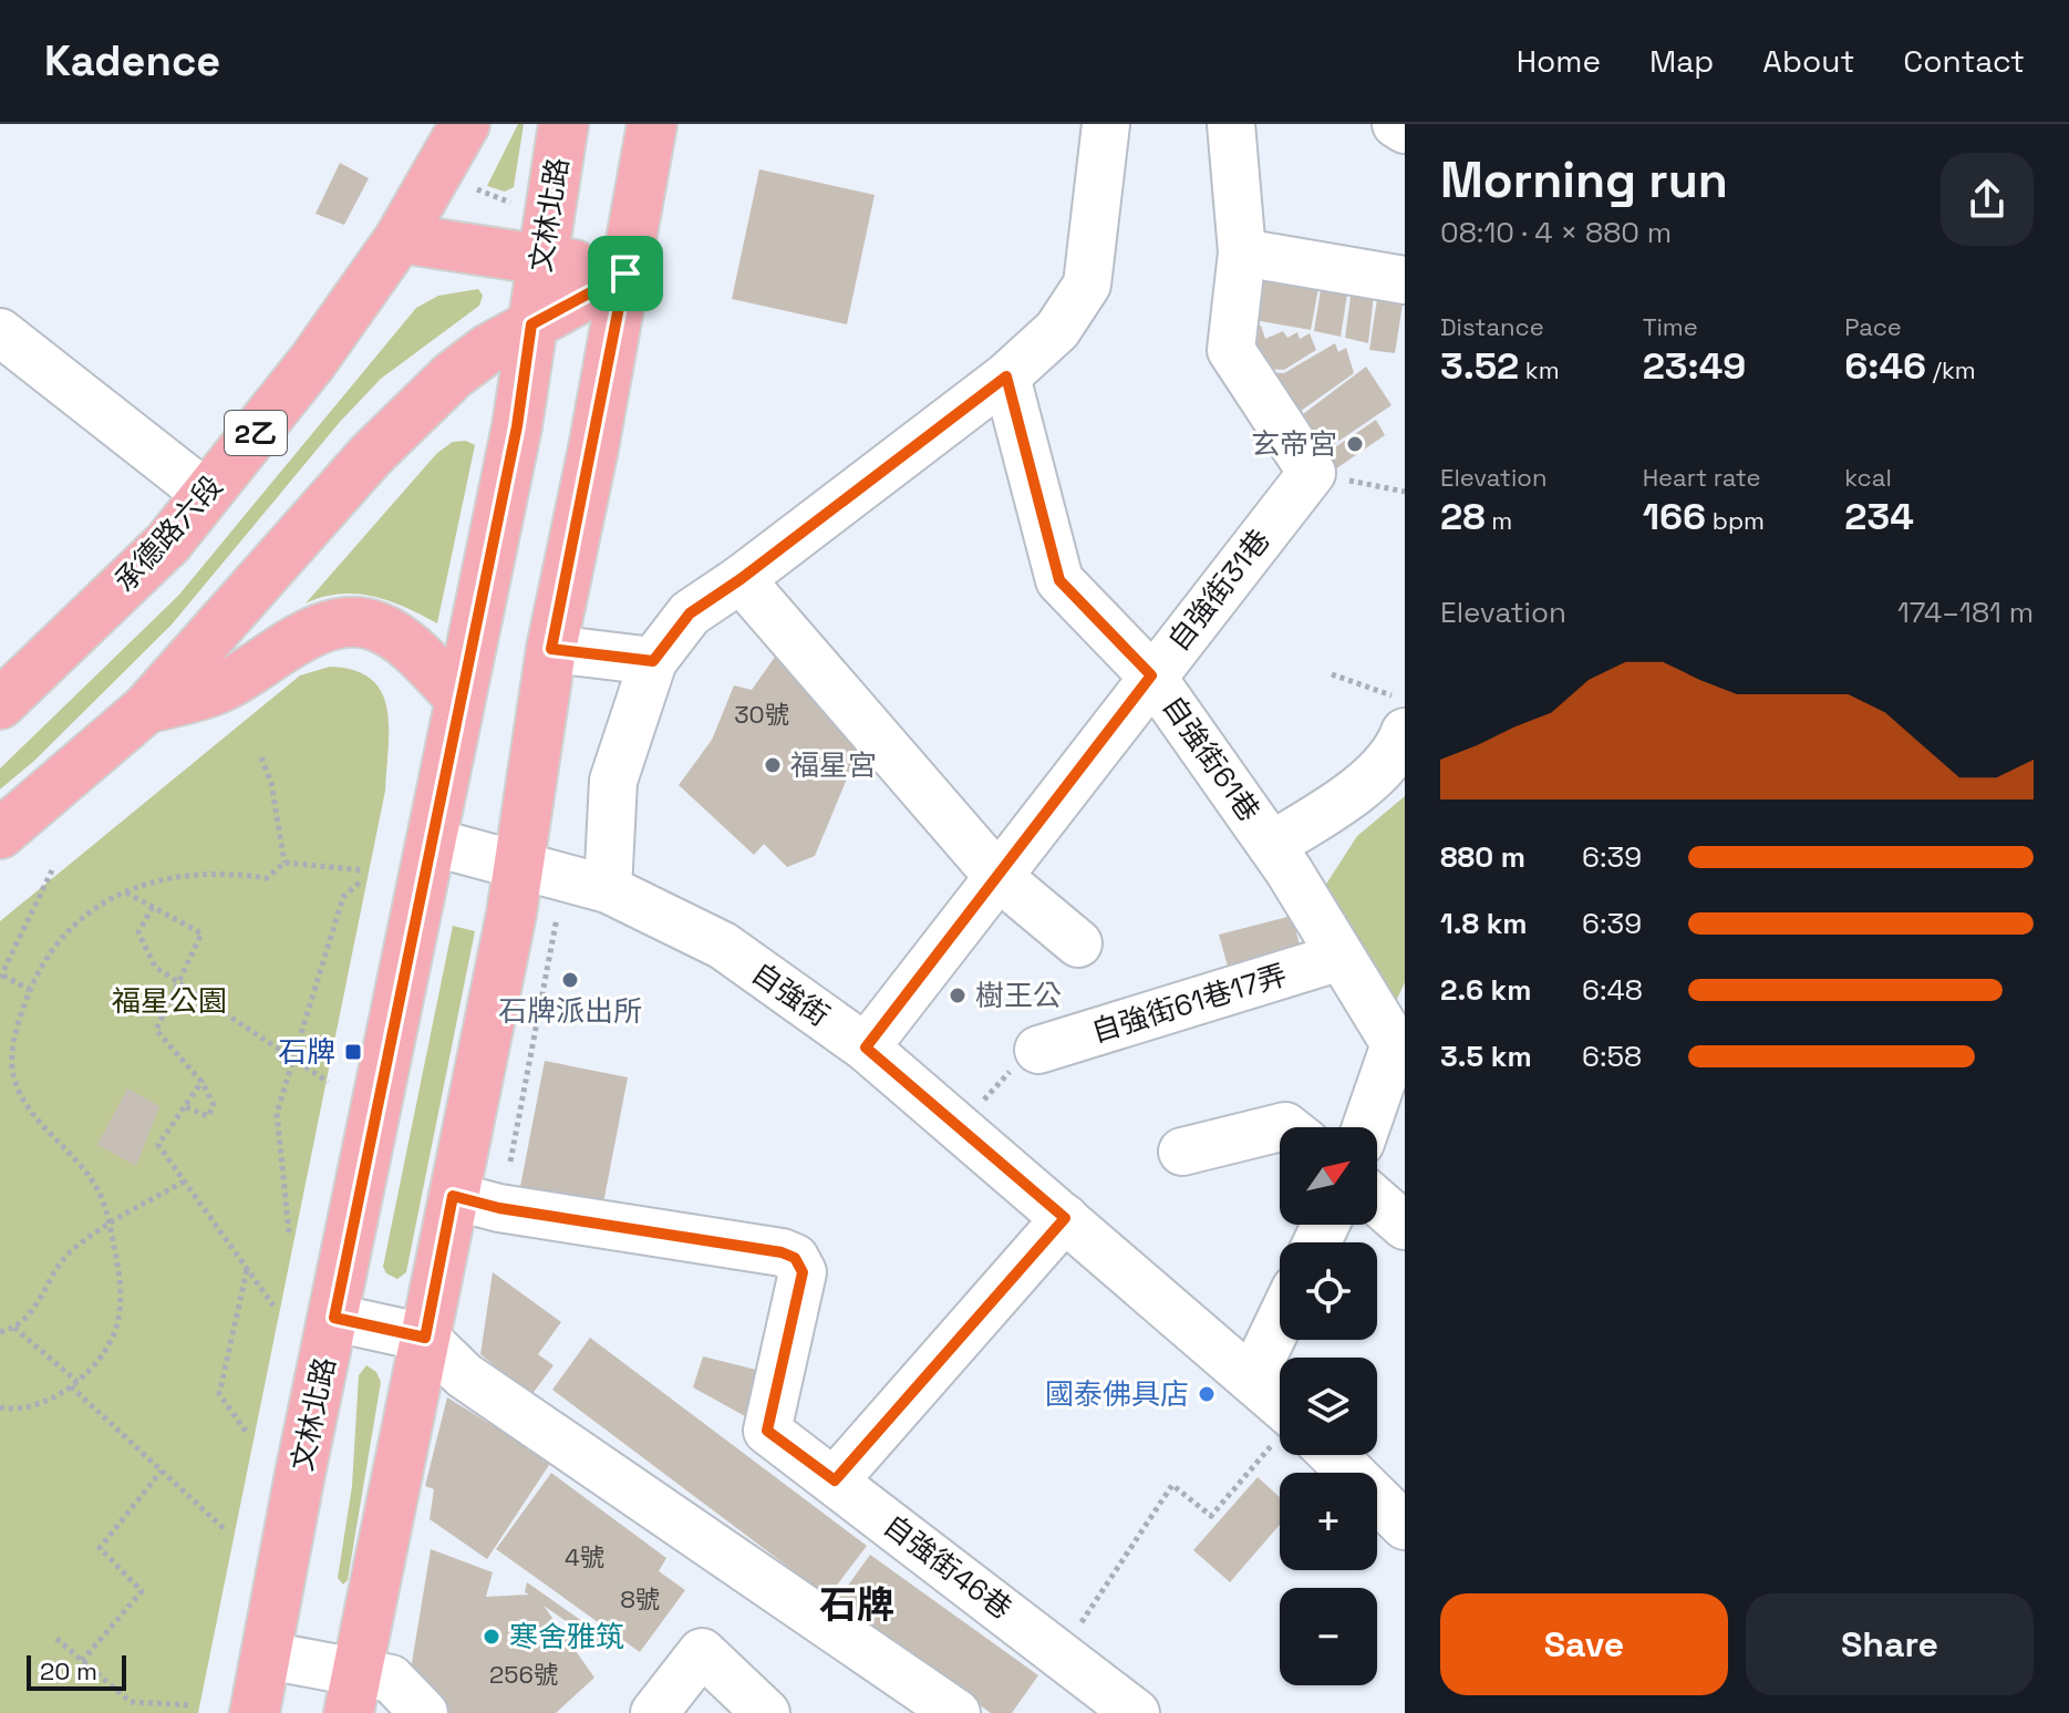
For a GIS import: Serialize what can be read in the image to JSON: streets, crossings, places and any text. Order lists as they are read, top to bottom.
{
  "streets": {
    "main road": ["文林北路", "2乙", "承德路六段"],
    "street": [
      "自強街31巷",
      "自強街61巷",
      "自強街",
      "自強街61巷17弄",
      "自強街46巷"
    ]
  },
  "crossings": [
    ["文林北路", "自強街"],
    ["自強街31巷", "自強街61巷"],
    ["自強街31巷", "自強街"],
    ["自強街61巷", "自強街61巷17弄"]
  ],
  "districts": ["石牌"],
  "parks": ["福星公園"],
  "places": {
    "other": [
      "玄帝宮",
      "福星宮",
      "石牌派出所",
      "樹王公",
      "國泰佛具店",
      "寒舍雅筑"
    ],
    "transit": ["石牌"]
  },
  "house_numbers": [
    "30號",
    "4號",
    "8號",
    "256號"
  ],
  "scale_bar": "20 m",
  "north": "top right",
  "page": {
    "header": "Kadence",
    "nav": [
      "Home",
      "Map",
      "About",
      "Contact"
    ],
    "heading": ["Morning run", "08:10 · 4 × 880 m"],
    "stats": [
      ["Distance", "3.52 km"],
      ["Time", "23:49"],
      ["Pace", "6:46 /km"],
      ["Elevation", "28 m"],
      ["Heart rate", "166 bpm"],
      ["kcal", "234"]
    ],
    "chart": ["Elevation", "174–181 m"],
    "list": [
      {
        "name": "880 m",
        "note": "6:39"
      },
      {
        "name": "1.8 km",
        "note": "6:39"
      },
      {
        "name": "2.6 km",
        "note": "6:48"
      },
      {
        "name": "3.5 km",
        "note": "6:58"
      }
    ],
    "map_buttons": ["+", "−"],
    "buttons": ["Save", "Share"],
    "scale": "20 m"
  }
}
